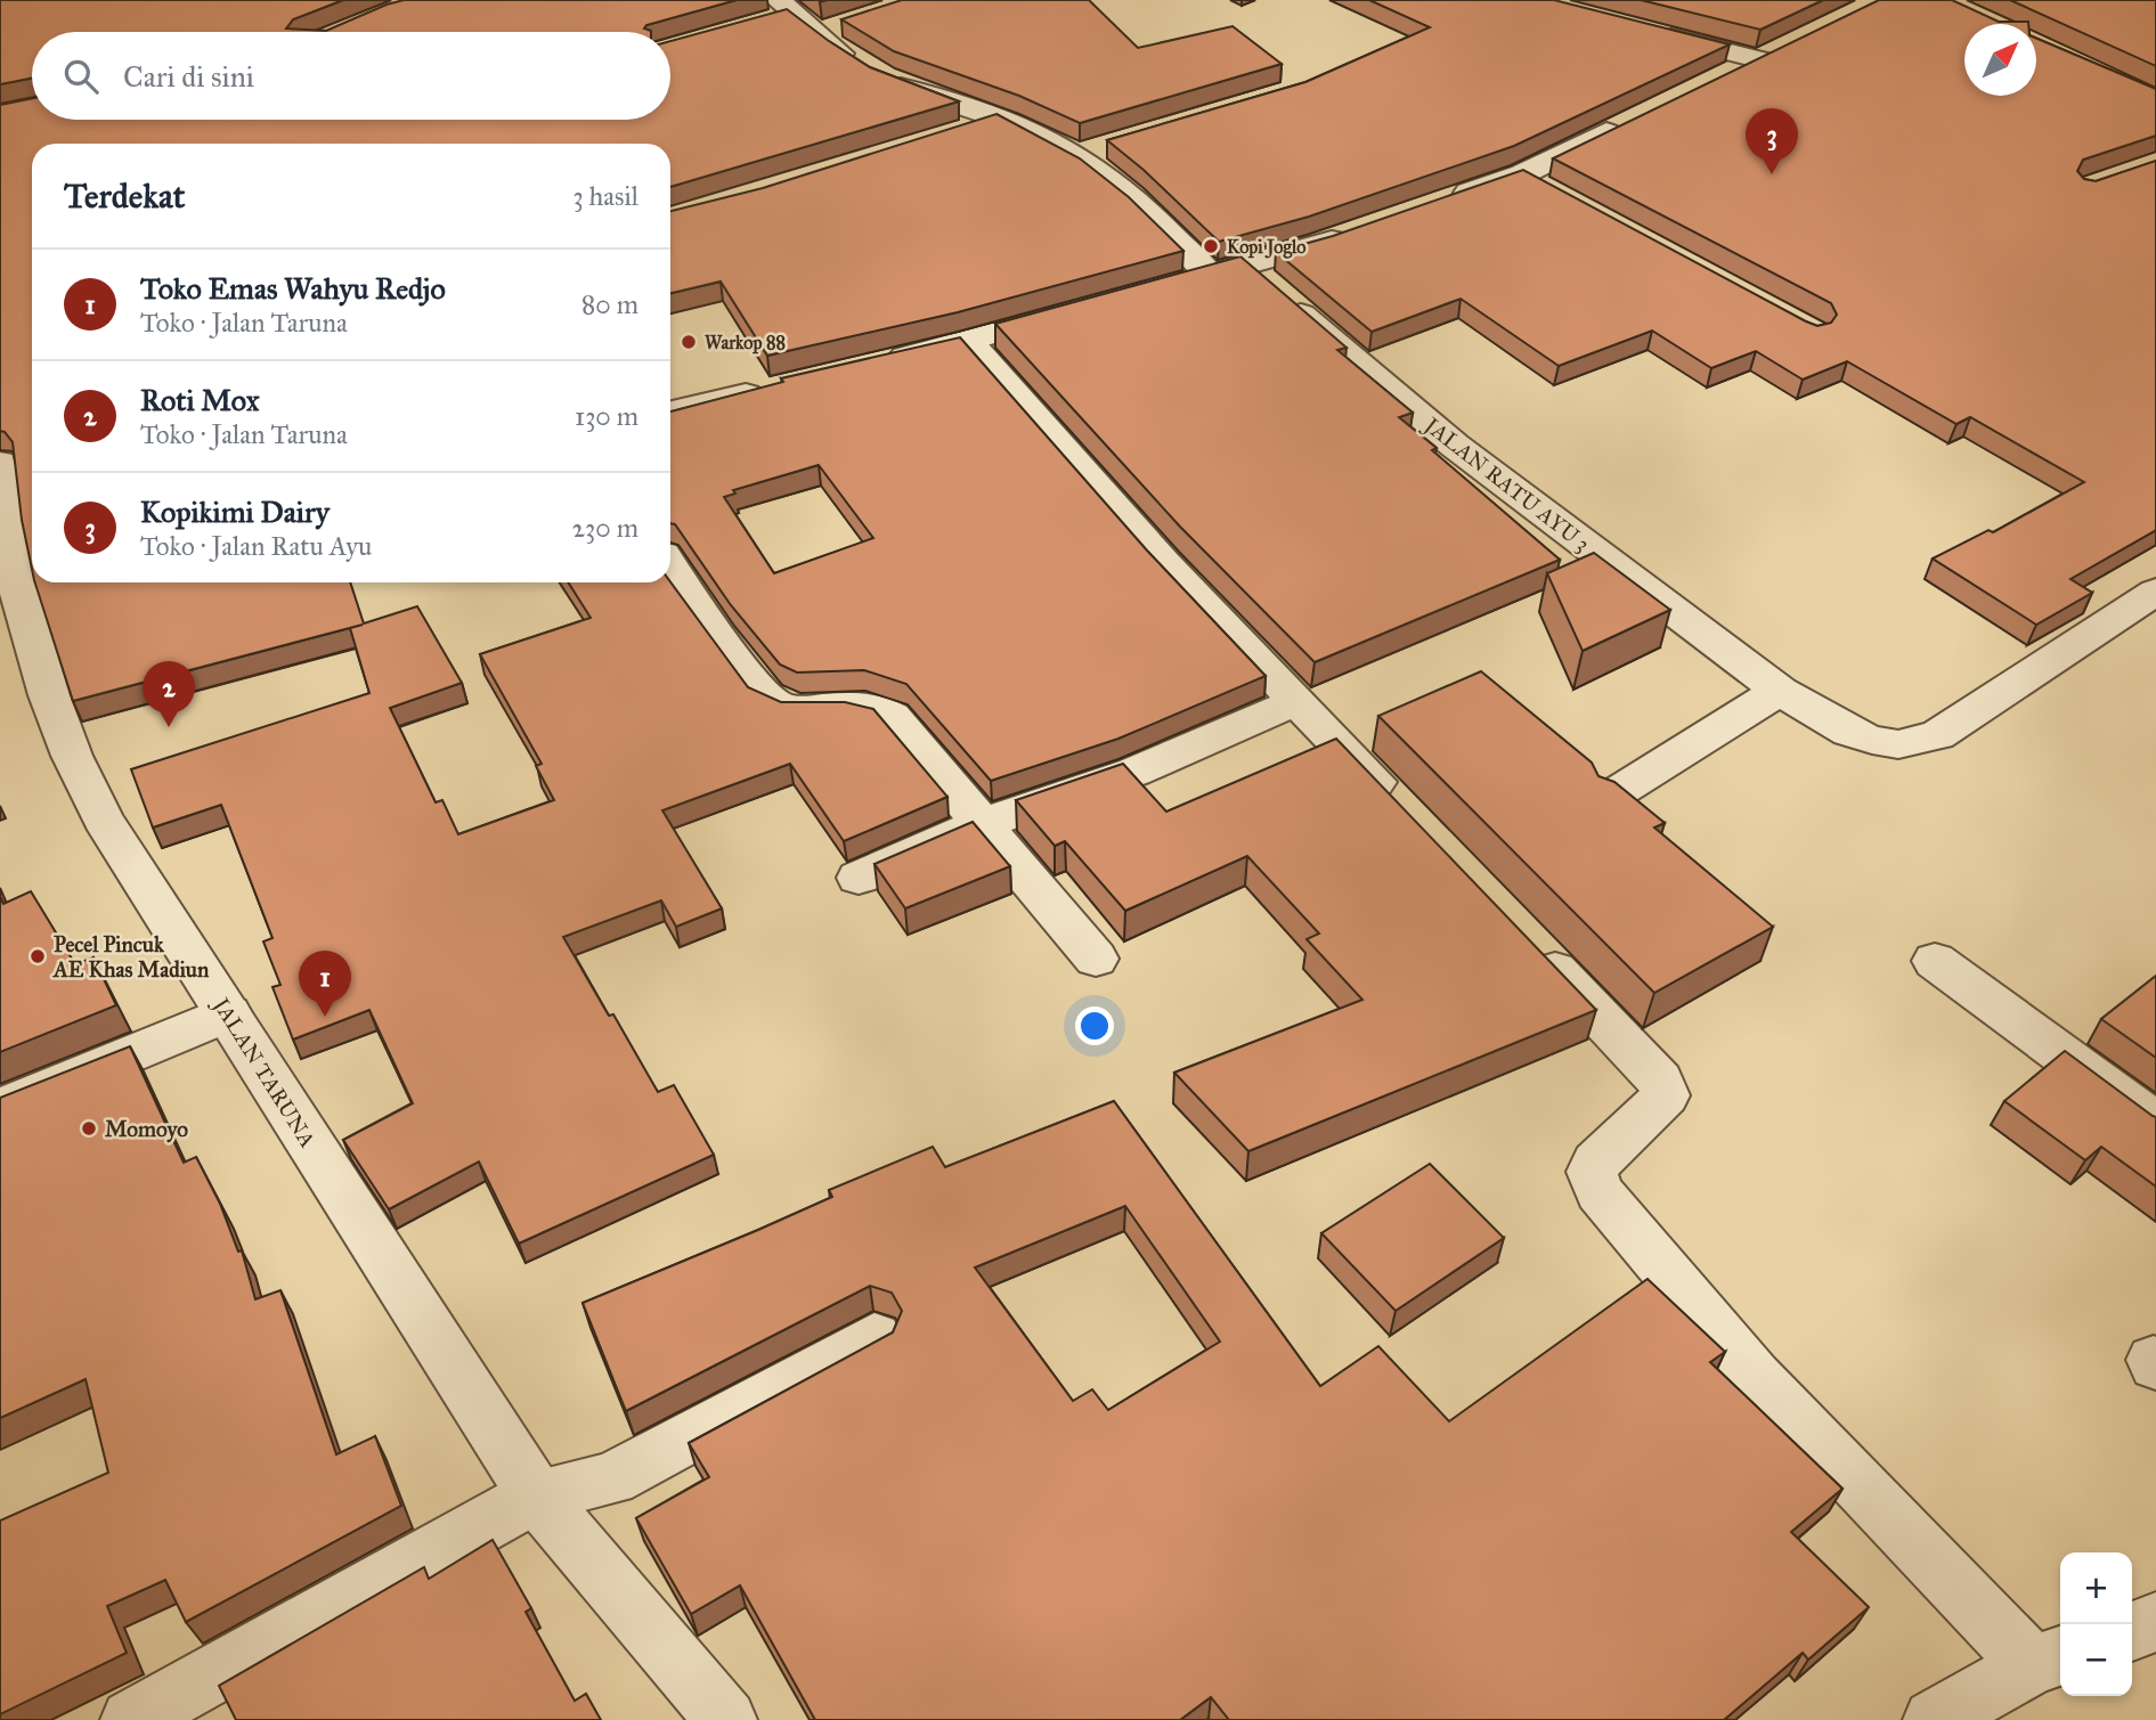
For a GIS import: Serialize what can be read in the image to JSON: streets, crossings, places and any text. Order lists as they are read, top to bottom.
{
  "streets": {
    "street": ["JALAN RATU AYU 3", "JALAN TARUNA"]
  },
  "places": [
    "Kopi Joglo",
    "Warkop 88",
    "Pecel Pincuk AE Khas Madiun",
    "Momoyo"
  ],
  "north": "top right",
  "page": {
    "search": "Cari di sini",
    "pins": ["3", "2", "1"],
    "heading": ["Terdekat", "3 hasil"],
    "list": [
      {
        "mark": "1",
        "name": "Toko Emas Wahyu Redjo",
        "note": "Toko · Jalan Taruna",
        "value": "80 m"
      },
      {
        "mark": "2",
        "name": "Roti Mox",
        "note": "Toko · Jalan Taruna",
        "value": "130 m"
      },
      {
        "mark": "3",
        "name": "Kopikimi Dairy",
        "note": "Toko · Jalan Ratu Ayu",
        "value": "230 m"
      }
    ],
    "map_buttons": ["+", "−"]
  }
}
